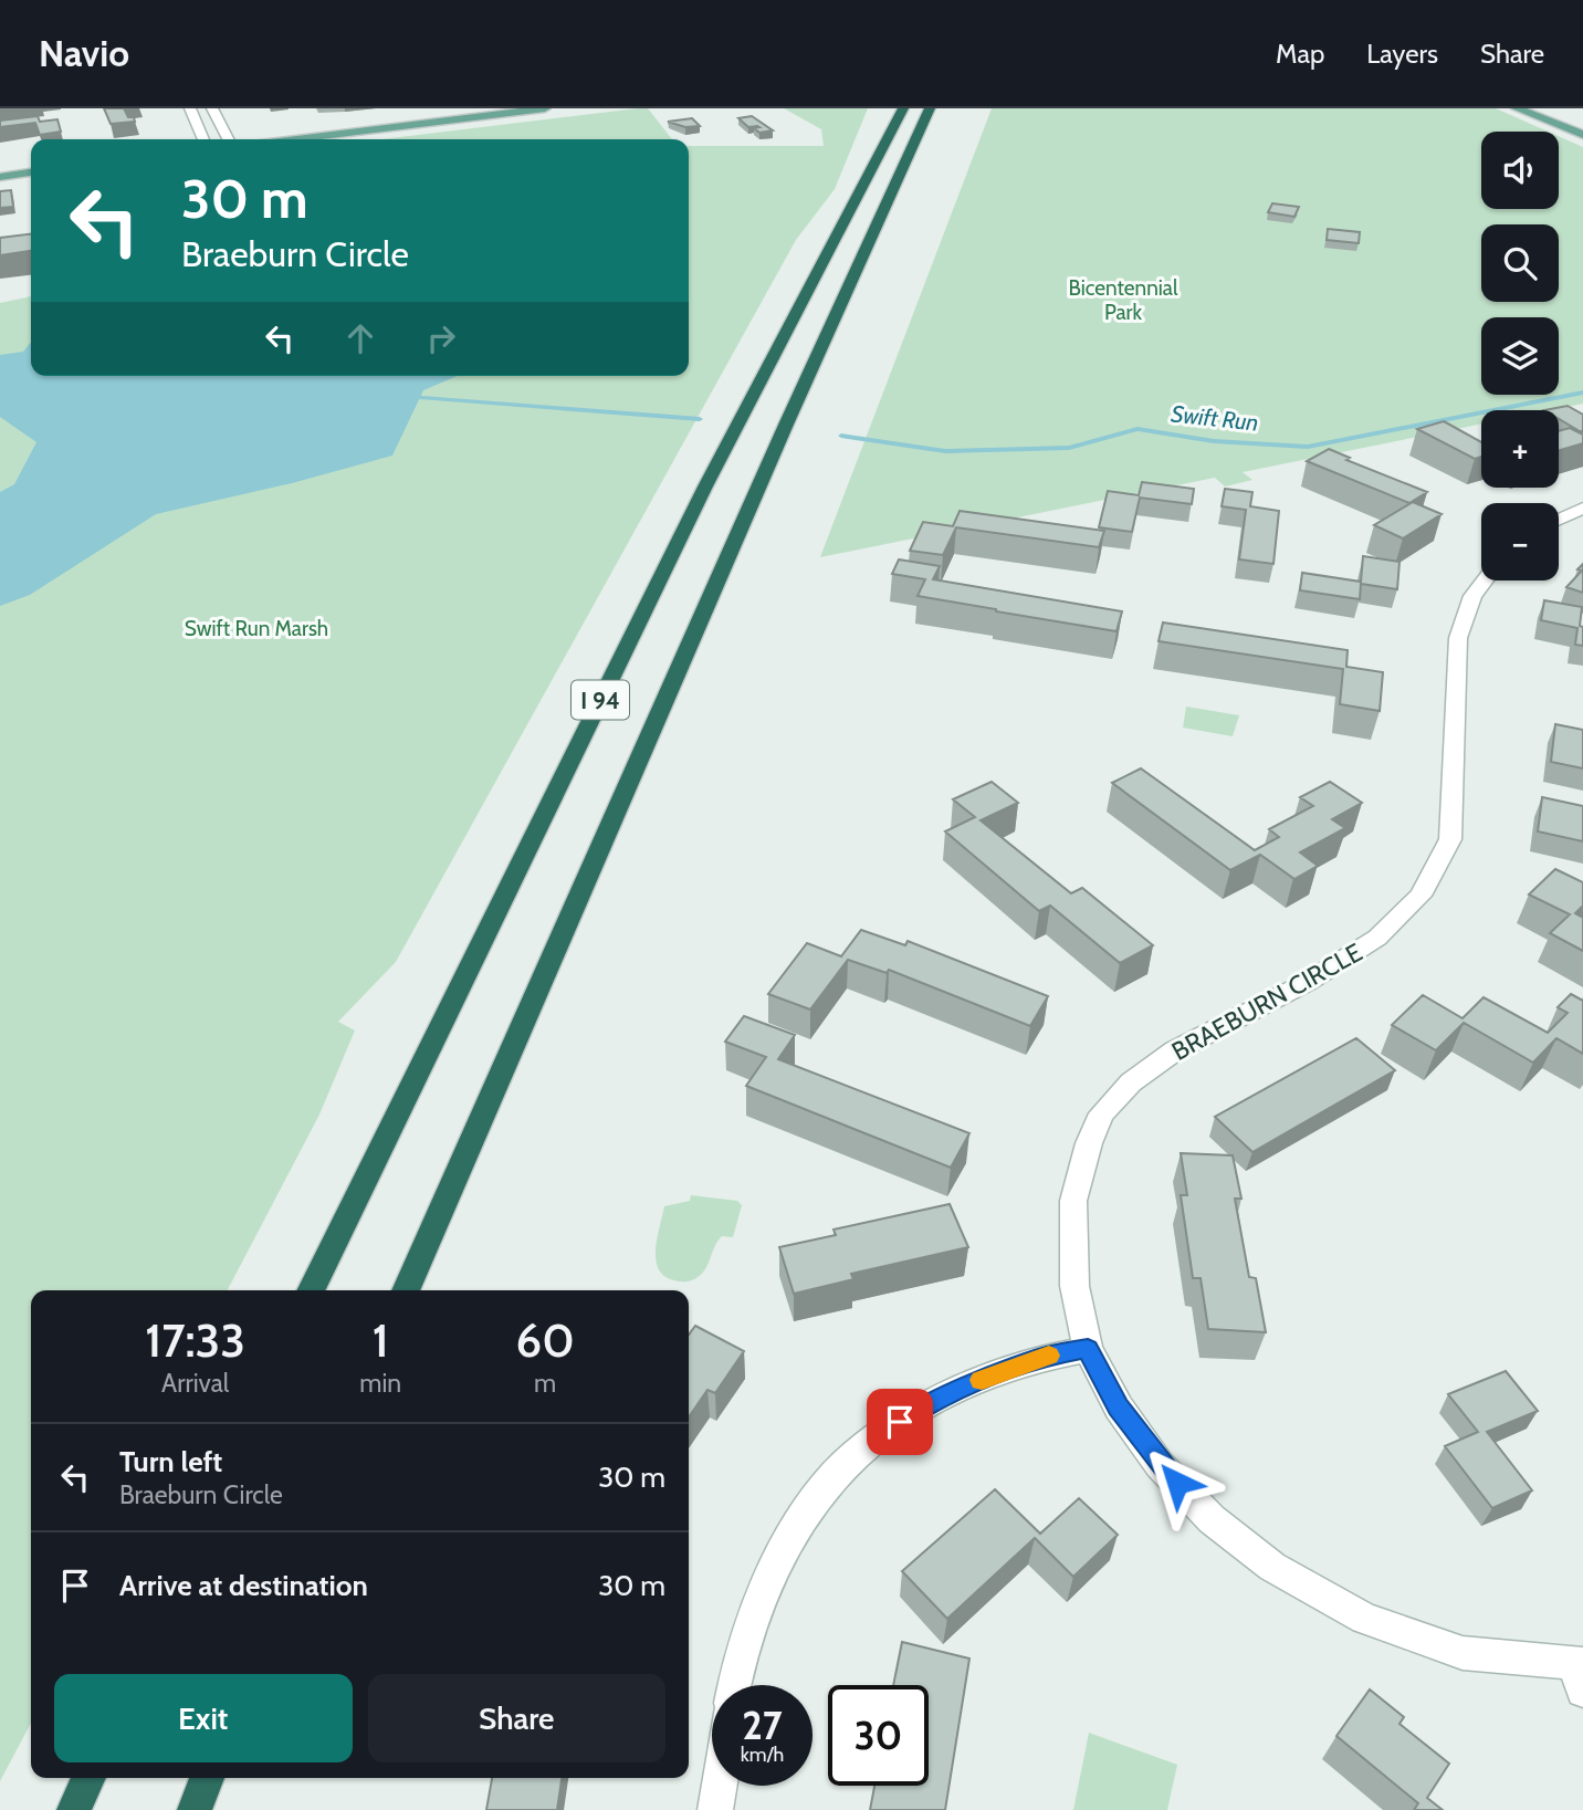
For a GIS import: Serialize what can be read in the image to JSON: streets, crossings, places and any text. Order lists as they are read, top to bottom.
{
  "streets": {
    "highway": ["I 94"],
    "street": ["BRAEBURN CIRCLE"]
  },
  "water": ["Swift Run"],
  "parks": ["Bicentennial Park", "Swift Run Marsh"],
  "page": {
    "header": "Navio",
    "nav": ["Map", "Layers", "Share"],
    "map_buttons": ["+", "−"],
    "turn": ["30 m", "Braeburn Circle"],
    "eta": [
      "17:33",
      "Arrival",
      "1",
      "min",
      "60",
      "m"
    ],
    "list": [
      {
        "name": "Turn left",
        "note": "Braeburn Circle",
        "value": "30 m"
      },
      {
        "name": "Arrive at destination",
        "value": "30 m"
      }
    ],
    "buttons": ["Exit", "Share"],
    "speed": "27 km/h",
    "limit": "30"
  }
}
